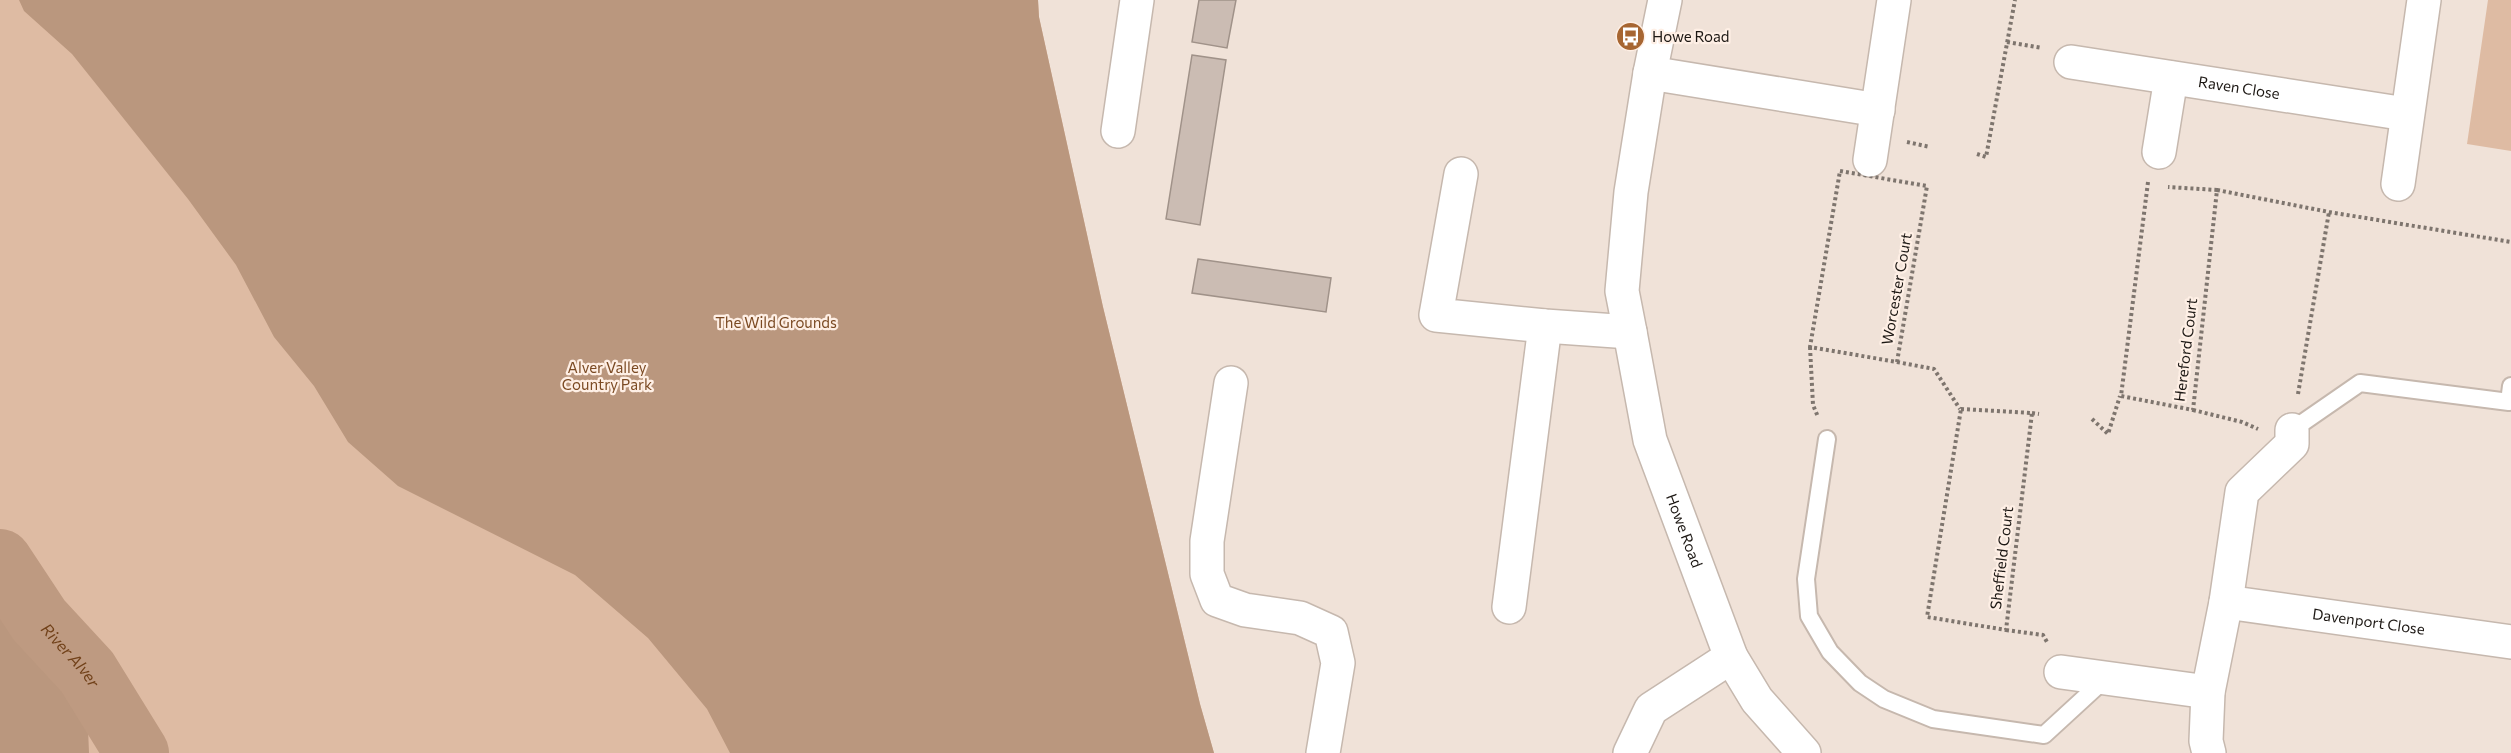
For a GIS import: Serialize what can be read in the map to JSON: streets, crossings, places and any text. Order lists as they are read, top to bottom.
{
  "streets": {
    "street": ["Raven Close", "Howe Road", "Davenport Close"],
    "path": ["Worcester Court", "Hereford Court", "Sheffield Court"]
  },
  "water": ["River Alver"],
  "parks": ["The Wild Grounds", "Alver Valley Country Park"],
  "places": {
    "bus stop": ["Howe Road"]
  }
}
